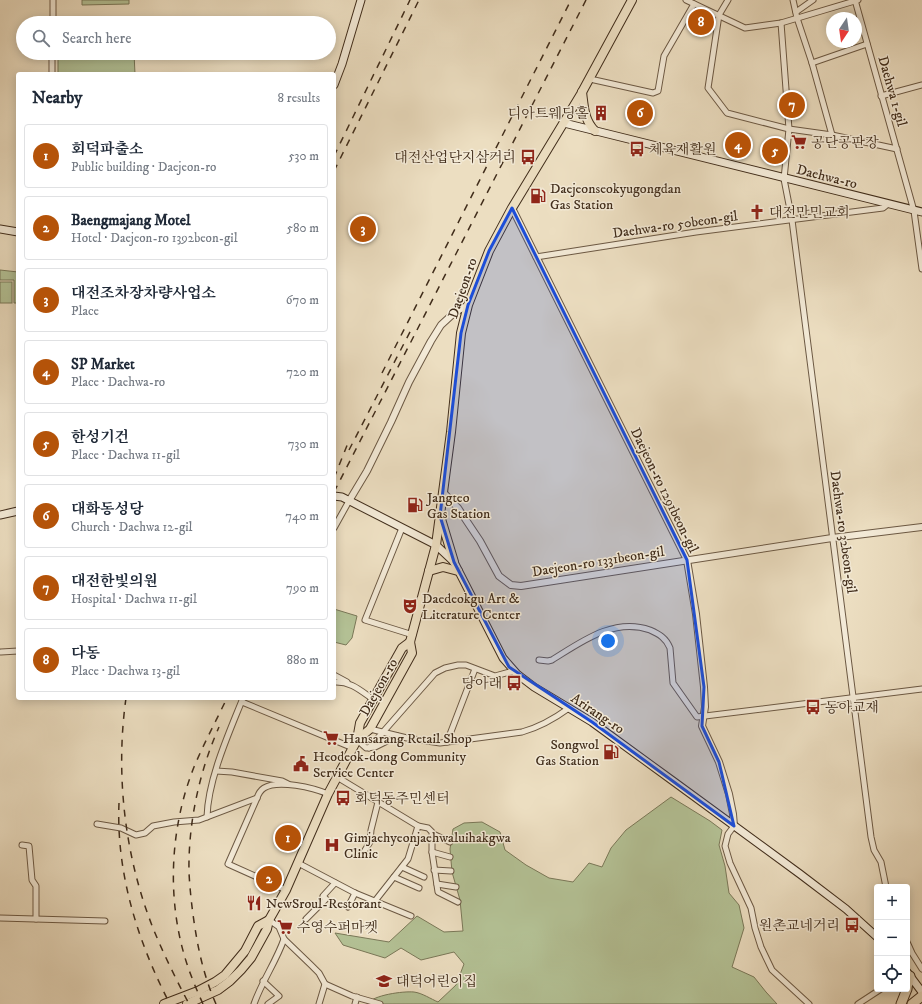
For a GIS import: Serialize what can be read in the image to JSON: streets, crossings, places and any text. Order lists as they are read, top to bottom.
{
  "streets": {
    "main road": ["Daehwa-ro", "Daejeon-ro", "Arirang-ro"],
    "street": [
      "Daehwa 1-gil",
      "Daehwa-ro 50beon-gil",
      "Daejeon-ro 1291beon-gil",
      "Daehwa-ro 32beon-gil",
      "Daejeon-ro 1331beon-gil"
    ]
  },
  "crossings": [
    ["Daehwa 1-gil", "Daehwa-ro"],
    ["Daehwa-ro", "Daehwa-ro 50beon-gil"],
    ["Daehwa-ro", "Daejeon-ro"],
    ["Daehwa-ro", "Daehwa-ro 32beon-gil"],
    ["Daehwa-ro 50beon-gil", "Daejeon-ro 1291beon-gil"],
    ["Daehwa-ro 50beon-gil", "Daehwa-ro 32beon-gil"],
    ["Daejeon-ro", "Daejeon-ro 1291beon-gil"],
    ["Daejeon-ro", "Daejeon-ro 1331beon-gil"],
    ["Daejeon-ro", "Arirang-ro"],
    ["Daejeon-ro 1291beon-gil", "Daejeon-ro 1331beon-gil"],
    ["Daejeon-ro 1291beon-gil", "Arirang-ro"],
    ["Daehwa-ro 32beon-gil", "Daejeon-ro 1331beon-gil"]
  ],
  "places": {
    "building": ["디아트웨딩홀"],
    "supermarket": ["공단공판장", "Hansarang Retail Shop", "수영수퍼마켓"],
    "bus stop": [
      "체육재활원",
      "대전산업단지삼거리",
      "당아래",
      "동아교재",
      "회덕동주민센터",
      "원촌교네거리"
    ],
    "fuel station": ["Daejeonseokyugongdan Gas Station", "Jangteo Gas Station", "Songwol Gas Station"],
    "church": ["대전만민교회"],
    "theatre": ["Daedeokgu Art & Literature Center"],
    "public building": ["Heodeok-dong Community Service Center"],
    "hospital": ["Gimjaehyeonjaehwaluihakgwa Clinic"],
    "restaurant": ["NewSroul-Restorant"],
    "school or university": ["대덕어린이집"]
  },
  "north": "bottom",
  "page": {
    "pins": [
      "8",
      "7",
      "6",
      "4",
      "5",
      "3",
      "1",
      "2"
    ],
    "search": "Search here",
    "heading": ["Nearby", "8 results"],
    "list": [
      {
        "mark": "1",
        "name": "회덕파출소",
        "note": "Public building · Daejeon-ro",
        "value": "530 m"
      },
      {
        "mark": "2",
        "name": "Baengmajang Motel",
        "note": "Hotel · Daejeon-ro 1392beon-gil",
        "value": "580 m"
      },
      {
        "mark": "3",
        "name": "대전조차장차량사업소",
        "note": "Place",
        "value": "670 m"
      },
      {
        "mark": "4",
        "name": "SP Market",
        "note": "Place · Daehwa-ro",
        "value": "720 m"
      },
      {
        "mark": "5",
        "name": "한성기건",
        "note": "Place · Daehwa 11-gil",
        "value": "730 m"
      },
      {
        "mark": "6",
        "name": "대화동성당",
        "note": "Church · Daehwa 12-gil",
        "value": "740 m"
      },
      {
        "mark": "7",
        "name": "대전한빛의원",
        "note": "Hospital · Daehwa 11-gil",
        "value": "790 m"
      },
      {
        "mark": "8",
        "name": "다동",
        "note": "Place · Daehwa 13-gil",
        "value": "880 m"
      }
    ],
    "map_buttons": ["+", "−"]
  }
}
